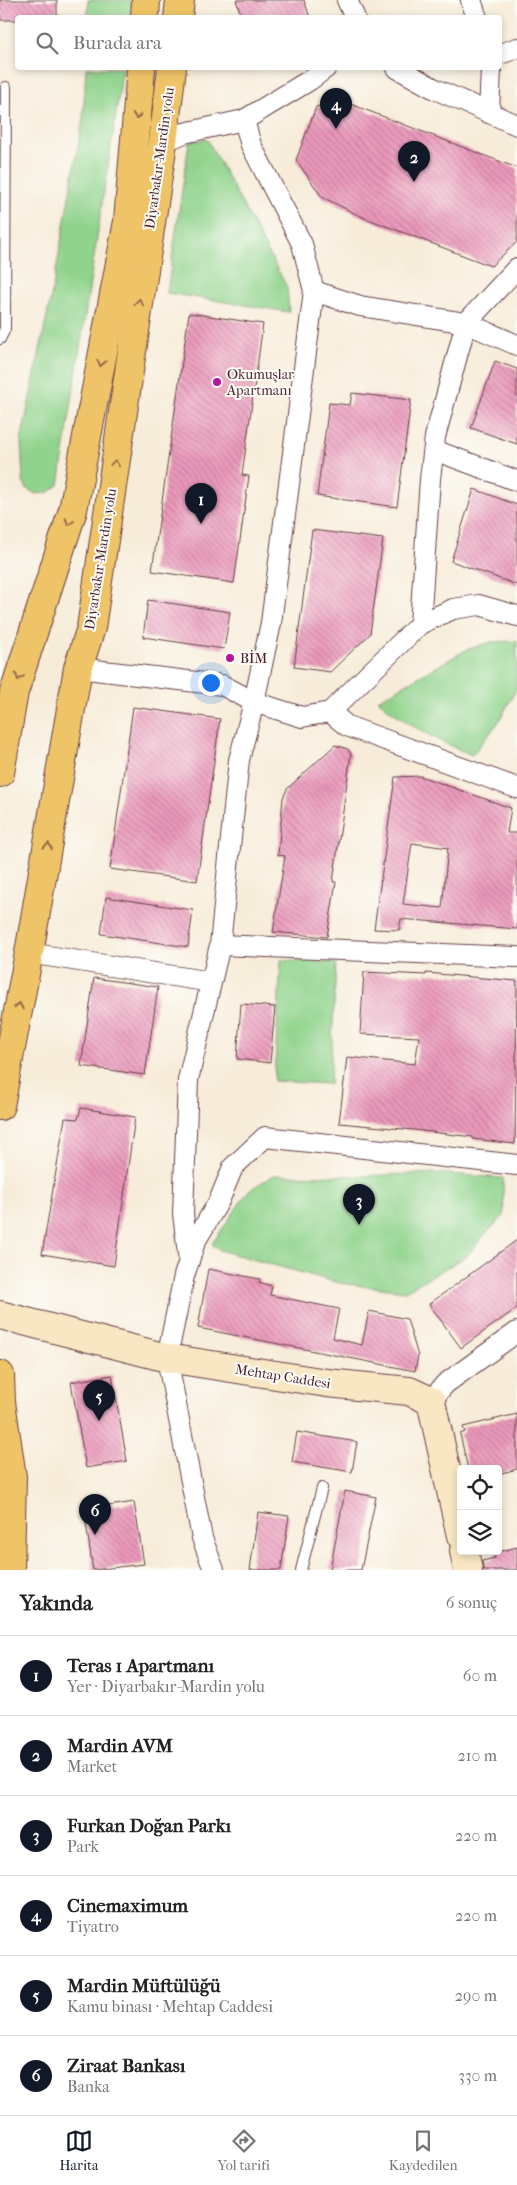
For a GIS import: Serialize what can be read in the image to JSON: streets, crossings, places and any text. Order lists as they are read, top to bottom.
{
  "streets": {
    "highway": ["Diyarbakır-Mardin yolu"],
    "street": ["Mehtap Caddesi"]
  },
  "places": ["Okumuşlar Apartmanı", "BİM"],
  "page": {
    "search": "Burada ara",
    "pins": [
      "4",
      "2",
      "1",
      "3",
      "5",
      "6"
    ],
    "heading": ["Yakında", "6 sonuç"],
    "list": [
      {
        "mark": "1",
        "name": "Teras 1 Apartmanı",
        "note": "Yer · Diyarbakır-Mardin yolu",
        "value": "60 m"
      },
      {
        "mark": "2",
        "name": "Mardin AVM",
        "note": "Market",
        "value": "210 m"
      },
      {
        "mark": "3",
        "name": "Furkan Doğan Parkı",
        "note": "Park",
        "value": "220 m"
      },
      {
        "mark": "4",
        "name": "Cinemaximum",
        "note": "Tiyatro",
        "value": "220 m"
      },
      {
        "mark": "5",
        "name": "Mardin Müftülüğü",
        "note": "Kamu binası · Mehtap Caddesi",
        "value": "290 m"
      },
      {
        "mark": "6",
        "name": "Ziraat Bankası",
        "note": "Banka",
        "value": "330 m"
      }
    ],
    "nav": ["Harita", "Yol tarifi", "Kaydedilen"]
  }
}
